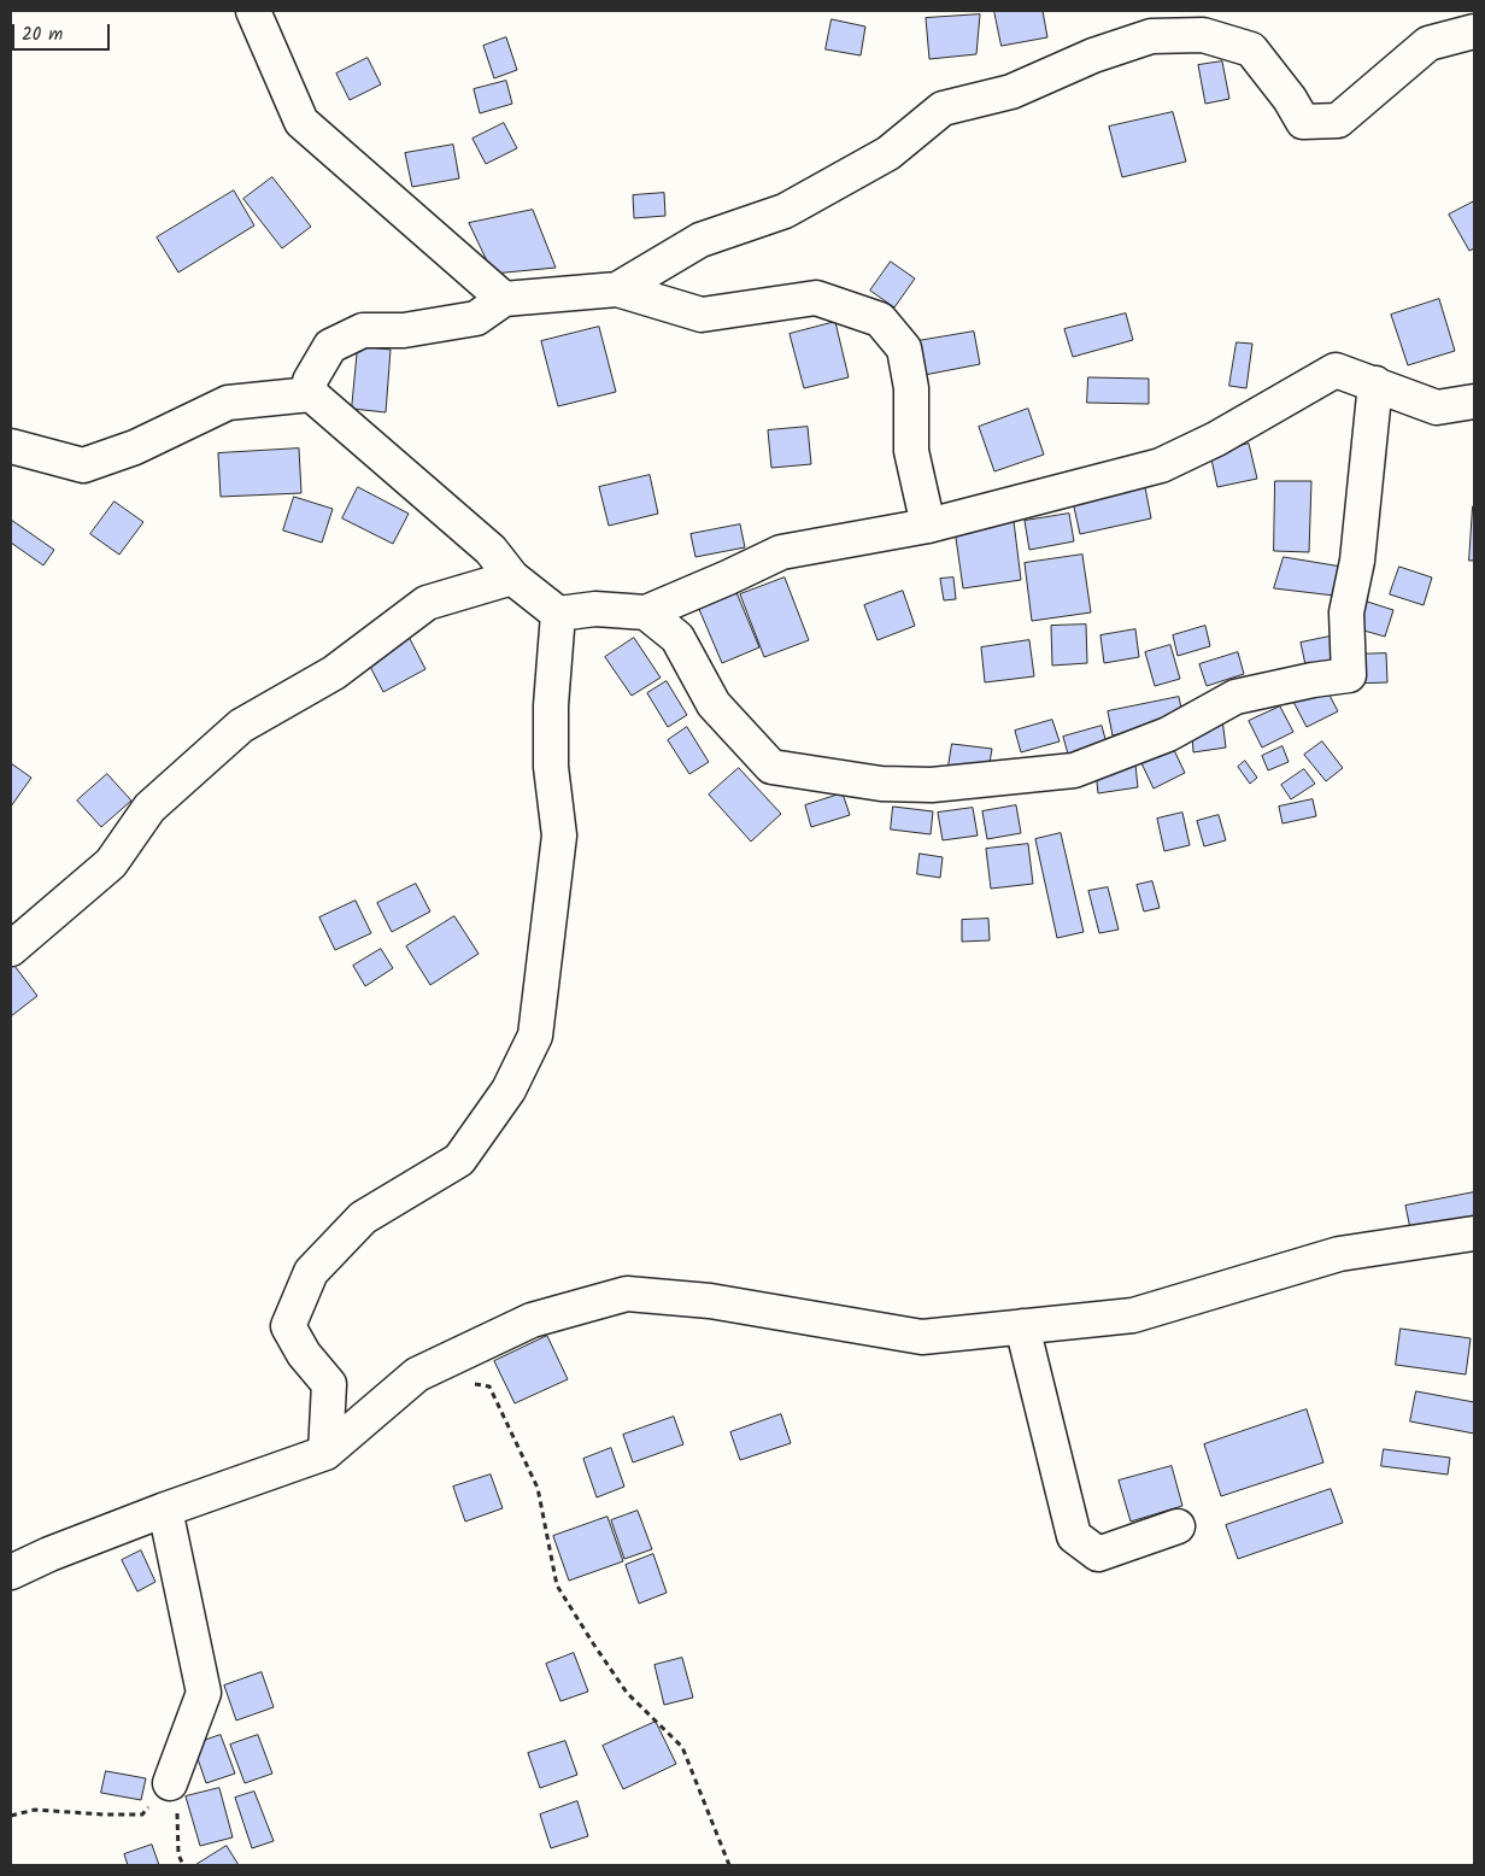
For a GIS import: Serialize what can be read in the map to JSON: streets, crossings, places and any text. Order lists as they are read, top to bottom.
{
  "scale_bar": "20 m"
}
